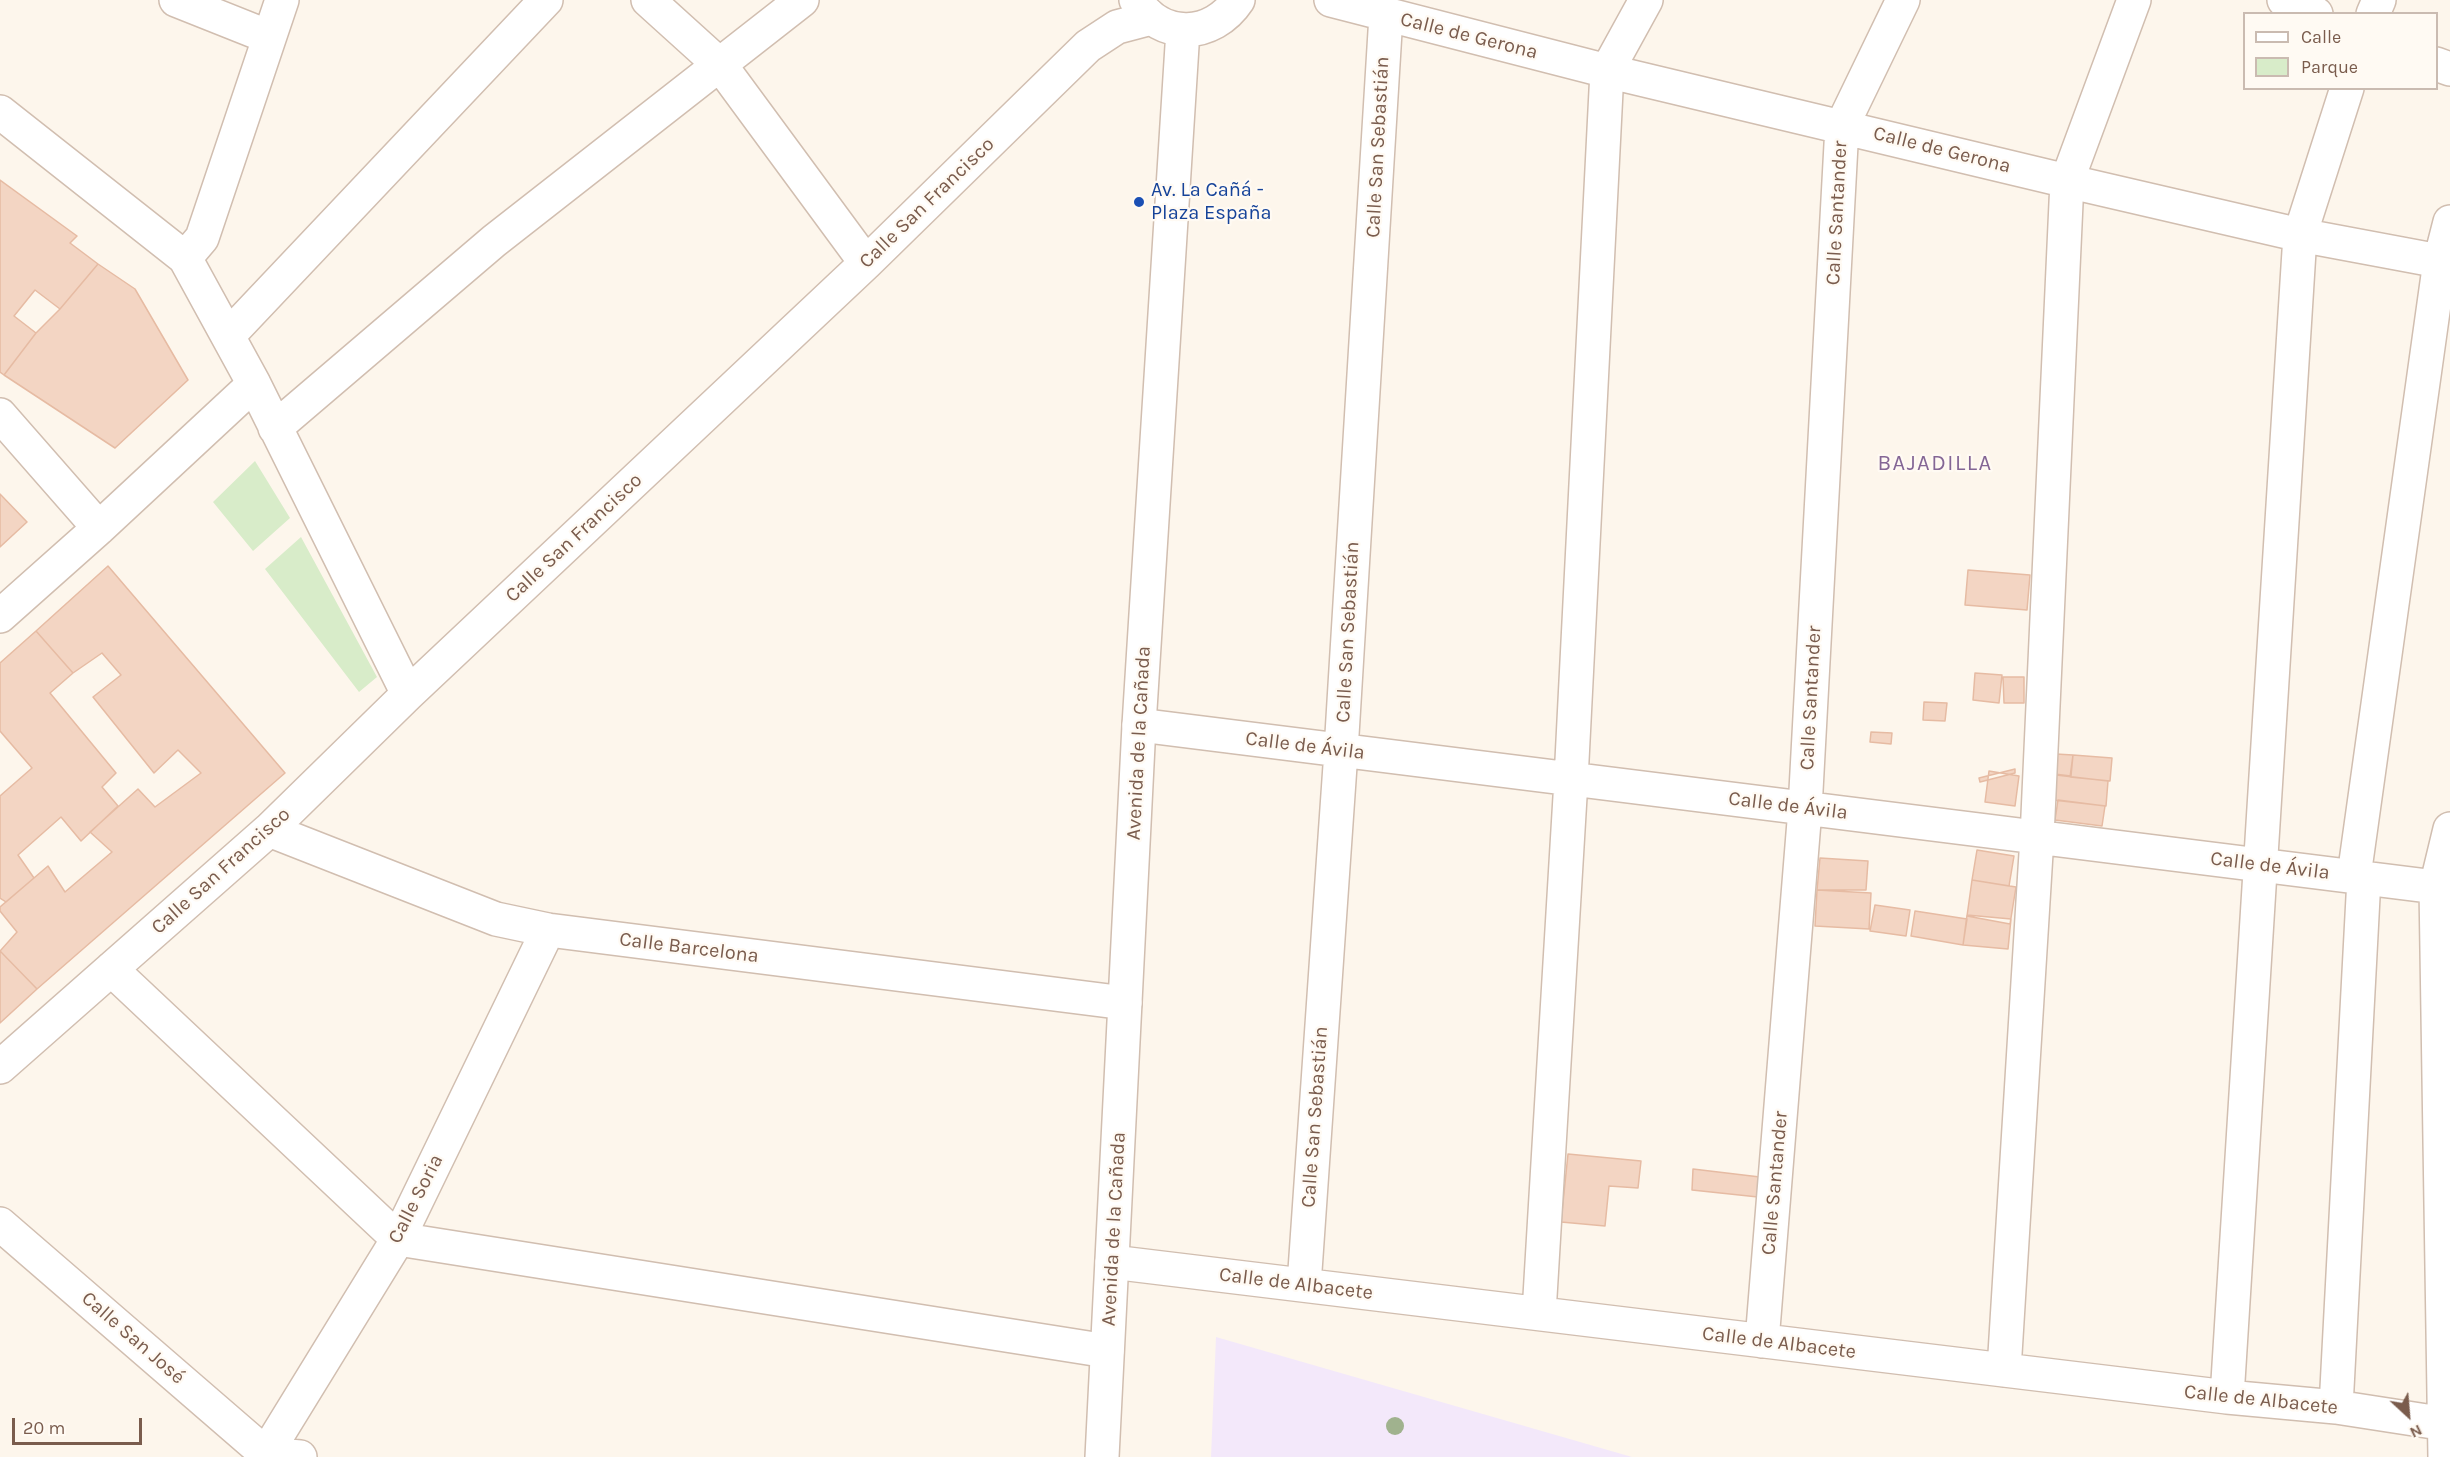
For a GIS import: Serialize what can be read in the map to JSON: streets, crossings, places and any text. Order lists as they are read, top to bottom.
{
  "streets": {
    "street": [
      "Calle de Gerona",
      "Calle San Sebastián",
      "Calle San Francisco",
      "Calle Santander",
      "Avenida de la Cañada",
      "Calle de Ávila",
      "Calle Barcelona",
      "Calle Soria",
      "Calle de Albacete",
      "Calle San José"
    ]
  },
  "crossings": [
    ["Calle de Gerona", "Calle San Sebastián"],
    ["Calle de Gerona", "Calle Santander"],
    ["Calle San Sebastián", "Calle de Ávila"],
    ["Calle San Sebastián", "Calle de Albacete"],
    ["Calle San Francisco", "Calle Barcelona"],
    ["Calle Santander", "Calle de Ávila"],
    ["Calle Santander", "Calle de Albacete"],
    ["Avenida de la Cañada", "Calle de Ávila"],
    ["Avenida de la Cañada", "Calle Barcelona"],
    ["Avenida de la Cañada", "Calle de Albacete"],
    ["Calle Barcelona", "Calle Soria"],
    ["Calle Soria", "Calle San José"]
  ],
  "districts": ["BAJADILLA"],
  "places": ["Av. La Cañá - Plaza España"],
  "legend": ["Calle", "Parque"],
  "scale_bar": "20 m",
  "north": "bottom right"
}
